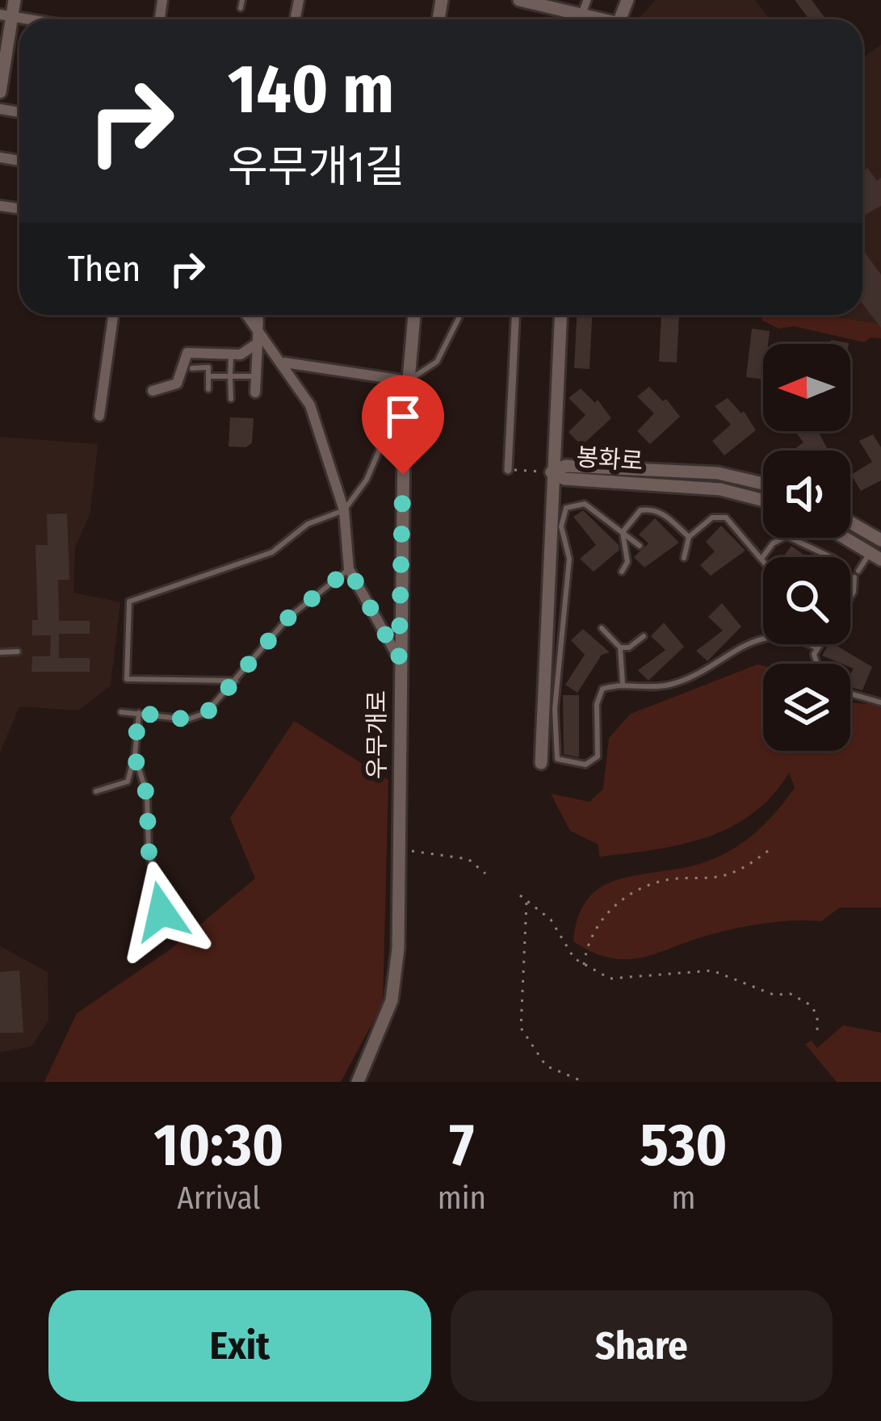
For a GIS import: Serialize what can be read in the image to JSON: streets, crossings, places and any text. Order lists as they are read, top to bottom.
{
  "streets": {
    "street": ["봉화로", "우무개로"]
  },
  "north": "left",
  "page": {
    "turn": ["140 m", "우무개1길"],
    "then": "Then",
    "eta": [
      "10:30",
      "Arrival",
      "7",
      "min",
      "530",
      "m"
    ],
    "buttons": ["Exit", "Share"]
  }
}
